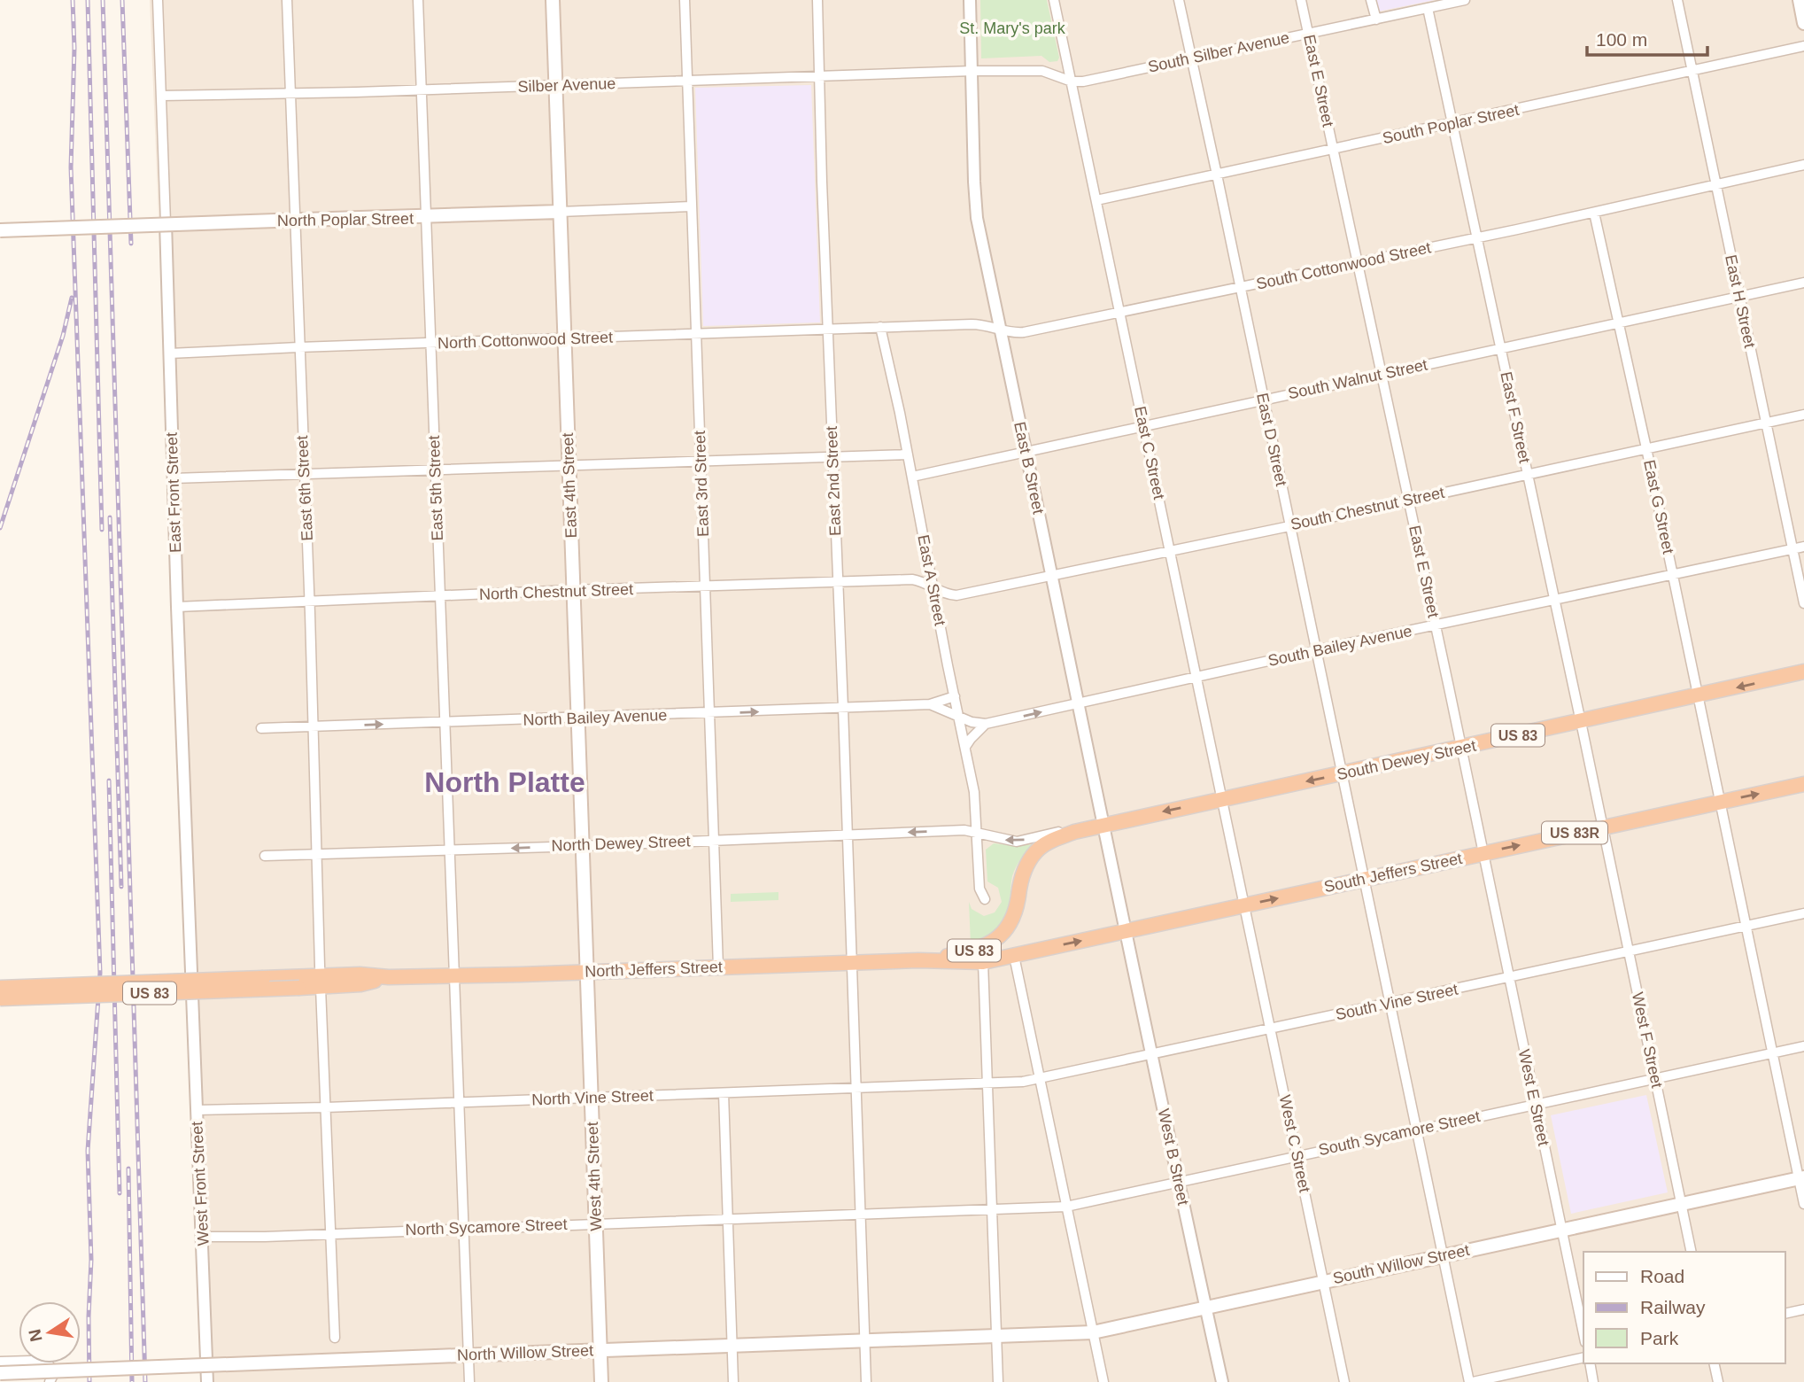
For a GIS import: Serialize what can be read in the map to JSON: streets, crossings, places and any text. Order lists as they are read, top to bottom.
{
  "streets": {
    "highway": [
      "US 83",
      "South Dewey Street",
      "US 83R",
      "South Jeffers Street",
      "North Jeffers Street"
    ],
    "main road": [
      "North Poplar Street",
      "East 4th Street",
      "West 4th Street",
      "South Willow Street",
      "North Willow Street"
    ],
    "street": [
      "South Silber Avenue",
      "East E Street",
      "Silber Avenue",
      "South Poplar Street",
      "South Cottonwood Street",
      "East H Street",
      "North Cottonwood Street",
      "South Walnut Street",
      "East F Street",
      "East D Street",
      "East C Street",
      "East B Street",
      "East 2nd Street",
      "East 3rd Street",
      "East 6th Street",
      "East 5th Street",
      "East Front Street",
      "East G Street",
      "South Chestnut Street",
      "East A Street",
      "North Chestnut Street",
      "South Bailey Avenue",
      "North Bailey Avenue",
      "North Dewey Street",
      "South Vine Street",
      "West F Street",
      "North Vine Street",
      "West E Street",
      "South Sycamore Street",
      "West C Street",
      "West B Street",
      "West Front Street",
      "North Sycamore Street"
    ]
  },
  "crossings": [
    ["South Silber Avenue", "East E Street"],
    ["South Silber Avenue", "Silber Avenue"],
    ["South Silber Avenue", "East F Street"],
    ["South Silber Avenue", "East D Street"],
    ["South Silber Avenue", "East C Street"],
    ["South Silber Avenue", "East B Street"],
    ["East E Street", "South Poplar Street"],
    ["East E Street", "South Cottonwood Street"],
    ["East E Street", "South Walnut Street"],
    ["East E Street", "South Chestnut Street"],
    ["East E Street", "South Bailey Avenue"],
    ["East E Street", "South Dewey Street"],
    ["East E Street", "South Jeffers Street"],
    ["East E Street", "West E Street"],
    ["Silber Avenue", "East B Street"],
    ["Silber Avenue", "East 2nd Street"],
    ["Silber Avenue", "East 3rd Street"],
    ["Silber Avenue", "East 4th Street"],
    ["Silber Avenue", "East 6th Street"],
    ["Silber Avenue", "East 5th Street"],
    ["Silber Avenue", "East Front Street"],
    ["South Poplar Street", "East H Street"],
    ["South Poplar Street", "East F Street"],
    ["South Poplar Street", "East D Street"],
    ["South Poplar Street", "East C Street"],
    ["North Poplar Street", "East 3rd Street"],
    ["North Poplar Street", "East 4th Street"],
    ["North Poplar Street", "East 6th Street"],
    ["North Poplar Street", "East 5th Street"],
    ["South Cottonwood Street", "East H Street"],
    ["South Cottonwood Street", "North Cottonwood Street"],
    ["South Cottonwood Street", "East F Street"],
    ["South Cottonwood Street", "East D Street"],
    ["South Cottonwood Street", "East C Street"],
    ["South Cottonwood Street", "East B Street"],
    ["South Cottonwood Street", "East G Street"],
    ["South Cottonwood Street", "East A Street"],
    ["East H Street", "South Walnut Street"],
    ["East H Street", "South Chestnut Street"],
    ["East H Street", "South Bailey Avenue"],
    ["North Cottonwood Street", "East 2nd Street"],
    ["North Cottonwood Street", "East 3rd Street"],
    ["North Cottonwood Street", "East 4th Street"],
    ["North Cottonwood Street", "East 6th Street"],
    ["North Cottonwood Street", "East 5th Street"],
    ["North Cottonwood Street", "East Front Street"],
    ["North Cottonwood Street", "East A Street"],
    ["South Walnut Street", "East F Street"],
    ["South Walnut Street", "East D Street"],
    ["South Walnut Street", "East C Street"],
    ["South Walnut Street", "East B Street"],
    ["South Walnut Street", "East G Street"],
    ["South Walnut Street", "East A Street"],
    ["East F Street", "South Chestnut Street"],
    ["East F Street", "South Bailey Avenue"],
    ["East F Street", "South Dewey Street"],
    ["East F Street", "South Jeffers Street"],
    ["East F Street", "West F Street"],
    ["East D Street", "South Chestnut Street"],
    ["East D Street", "South Bailey Avenue"],
    ["East D Street", "South Dewey Street"],
    ["East D Street", "South Jeffers Street"],
    ["East D Street", "South Vine Street"],
    ["East D Street", "South Sycamore Street"],
    ["East D Street", "South Willow Street"],
    ["East C Street", "South Chestnut Street"],
    ["East C Street", "South Bailey Avenue"],
    ["East C Street", "South Dewey Street"],
    ["East C Street", "South Jeffers Street"],
    ["East C Street", "West C Street"],
    ["East B Street", "South Chestnut Street"],
    ["East B Street", "South Bailey Avenue"],
    ["East B Street", "South Dewey Street"],
    ["East B Street", "South Jeffers Street"],
    ["East B Street", "West B Street"],
    ["East 2nd Street", "North Chestnut Street"],
    ["East 2nd Street", "North Bailey Avenue"],
    ["East 2nd Street", "North Dewey Street"],
    ["East 2nd Street", "North Jeffers Street"],
    ["East 2nd Street", "North Vine Street"],
    ["East 2nd Street", "North Sycamore Street"],
    ["East 2nd Street", "North Willow Street"],
    ["East 3rd Street", "North Chestnut Street"],
    ["East 3rd Street", "North Bailey Avenue"],
    ["East 3rd Street", "North Dewey Street"],
    ["East 3rd Street", "North Jeffers Street"],
    ["East 4th Street", "North Chestnut Street"],
    ["East 4th Street", "North Bailey Avenue"],
    ["East 4th Street", "North Dewey Street"],
    ["East 4th Street", "North Jeffers Street"],
    ["East 4th Street", "West 4th Street"],
    ["East 6th Street", "North Chestnut Street"],
    ["East 6th Street", "North Bailey Avenue"],
    ["East 6th Street", "North Dewey Street"],
    ["East 6th Street", "North Jeffers Street"],
    ["East 6th Street", "North Vine Street"],
    ["East 6th Street", "North Sycamore Street"],
    ["East 5th Street", "North Chestnut Street"],
    ["East 5th Street", "North Bailey Avenue"],
    ["East 5th Street", "North Dewey Street"],
    ["East 5th Street", "North Jeffers Street"],
    ["East 5th Street", "North Vine Street"],
    ["East 5th Street", "North Sycamore Street"],
    ["East 5th Street", "North Willow Street"],
    ["East Front Street", "North Chestnut Street"],
    ["East Front Street", "West Front Street"],
    ["East G Street", "South Chestnut Street"],
    ["East G Street", "South Bailey Avenue"],
    ["East G Street", "South Dewey Street"],
    ["East G Street", "South Jeffers Street"],
    ["East G Street", "South Vine Street"],
    ["East G Street", "South Sycamore Street"],
    ["East G Street", "South Willow Street"],
    ["South Chestnut Street", "East A Street"],
    ["South Chestnut Street", "North Chestnut Street"],
    ["East A Street", "North Chestnut Street"],
    ["East A Street", "South Bailey Avenue"],
    ["East A Street", "North Bailey Avenue"],
    ["East A Street", "South Dewey Street"],
    ["East A Street", "North Dewey Street"],
    ["South Bailey Avenue", "North Bailey Avenue"],
    ["South Dewey Street", "North Dewey Street"],
    ["South Dewey Street", "North Jeffers Street"],
    ["South Jeffers Street", "North Jeffers Street"],
    ["South Jeffers Street", "West F Street"],
    ["South Jeffers Street", "West E Street"],
    ["South Jeffers Street", "West C Street"],
    ["South Jeffers Street", "West B Street"],
    ["North Jeffers Street", "West 4th Street"],
    ["South Vine Street", "West F Street"],
    ["South Vine Street", "North Vine Street"],
    ["South Vine Street", "West E Street"],
    ["South Vine Street", "West C Street"],
    ["South Vine Street", "West B Street"],
    ["West F Street", "South Sycamore Street"],
    ["West F Street", "South Willow Street"],
    ["North Vine Street", "West 4th Street"],
    ["North Vine Street", "West Front Street"],
    ["West E Street", "South Sycamore Street"],
    ["West E Street", "South Willow Street"],
    ["South Sycamore Street", "West C Street"],
    ["South Sycamore Street", "West B Street"],
    ["South Sycamore Street", "North Sycamore Street"],
    ["West C Street", "South Willow Street"],
    ["West B Street", "South Willow Street"],
    ["West 4th Street", "North Sycamore Street"],
    ["West 4th Street", "North Willow Street"],
    ["West Front Street", "North Sycamore Street"],
    ["South Willow Street", "North Willow Street"]
  ],
  "one_way": [
    "North Bailey Avenue",
    "South Dewey Street",
    "North Dewey Street",
    "South Jeffers Street"
  ],
  "districts": ["North Platte"],
  "parks": ["St. Mary's park"],
  "legend": ["Road", "Railway", "Park"],
  "scale_bar": "100 m",
  "north": "left"
}
